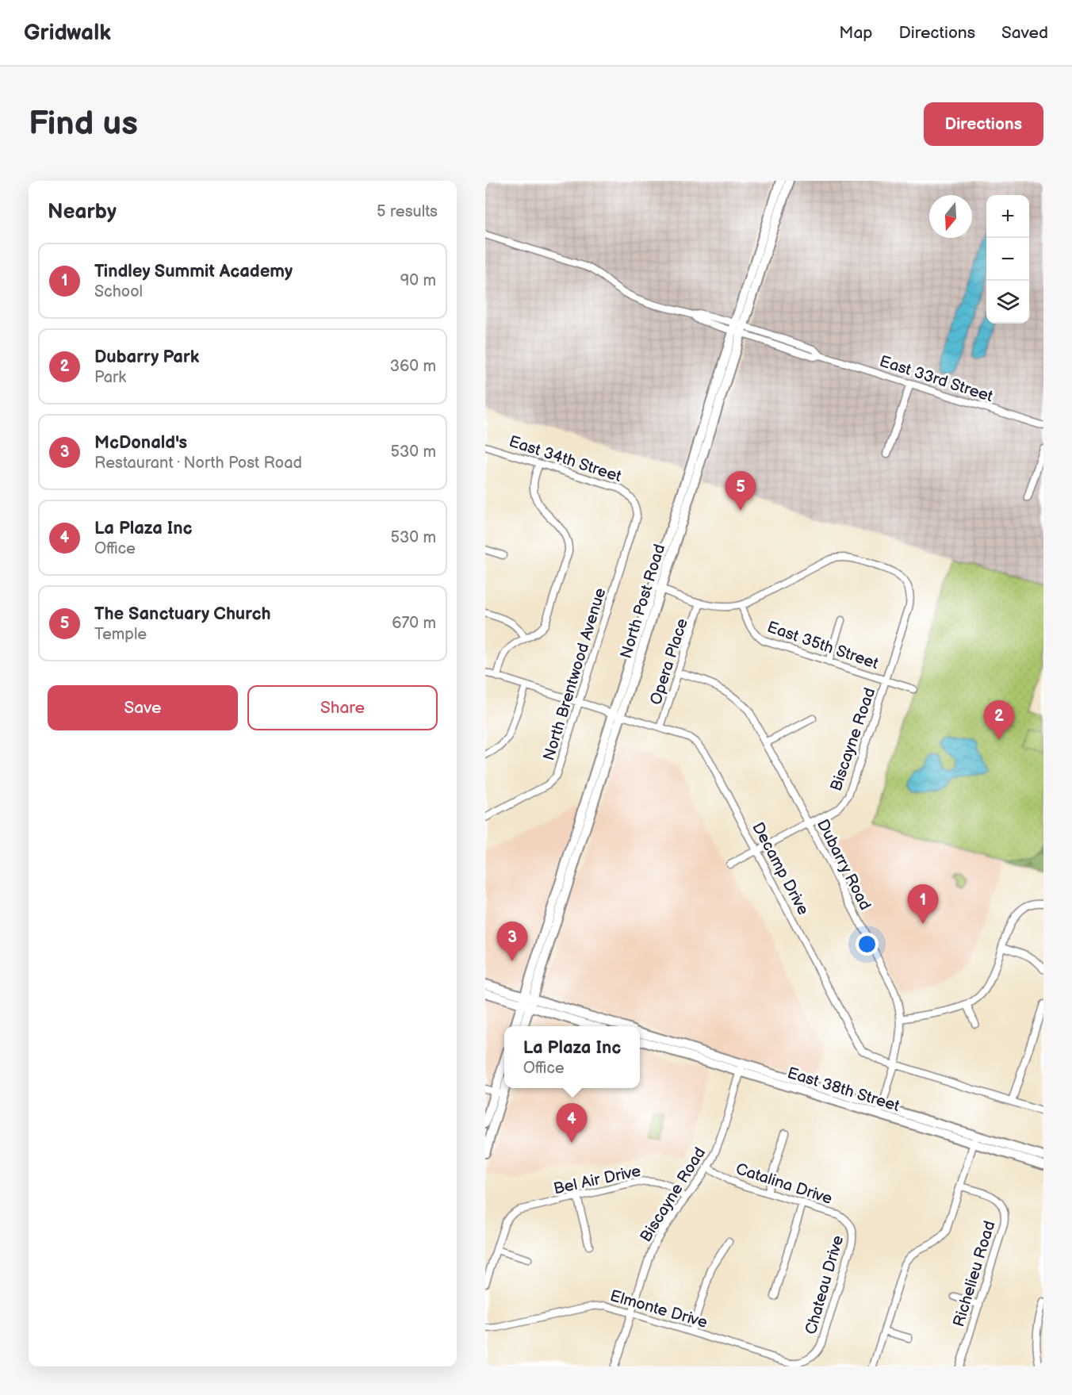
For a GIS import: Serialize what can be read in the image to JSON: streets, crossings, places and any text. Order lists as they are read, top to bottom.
{
  "streets": {
    "main road": ["North Post Road", "East 38th Street"],
    "street": [
      "East 33rd Street",
      "East 34th Street",
      "East 35th Street",
      "Opera Place",
      "North Brentwood Avenue",
      "Biscayne Road",
      "Dubarry Road",
      "Decamp Drive",
      "Bel Air Drive",
      "Catalina Drive",
      "Richelieu Road",
      "Chateau Drive",
      "Elmonte Drive"
    ]
  },
  "crossings": [
    ["East 33rd Street", "North Post Road"],
    ["East 34th Street", "North Brentwood Avenue"],
    ["North Post Road", "Decamp Drive"],
    ["North Post Road", "East 38th Street"],
    ["East 35th Street", "Biscayne Road"],
    ["Opera Place", "Dubarry Road"],
    ["Opera Place", "Decamp Drive"],
    ["North Brentwood Avenue", "Decamp Drive"],
    ["Biscayne Road", "Dubarry Road"],
    ["Biscayne Road", "Decamp Drive"],
    ["Biscayne Road", "East 38th Street"],
    ["Biscayne Road", "Bel Air Drive"],
    ["Biscayne Road", "Catalina Drive"],
    ["Biscayne Road", "Elmonte Drive"],
    ["Dubarry Road", "Decamp Drive"],
    ["Dubarry Road", "East 38th Street"],
    ["Catalina Drive", "Chateau Drive"],
    ["Chateau Drive", "Elmonte Drive"]
  ],
  "north": "bottom",
  "page": {
    "header": "Gridwalk",
    "nav": ["Map", "Directions", "Saved"],
    "buttons": [
      "Directions",
      ["Save", "Share"]
    ],
    "title": "Find us",
    "heading": ["Nearby", "5 results"],
    "map_buttons": ["+", "−"],
    "list": [
      {
        "mark": "1",
        "name": "Tindley Summit Academy",
        "note": "School",
        "value": "90 m"
      },
      {
        "mark": "2",
        "name": "Dubarry Park",
        "note": "Park",
        "value": "360 m"
      },
      {
        "mark": "3",
        "name": "McDonald's",
        "note": "Restaurant · North Post Road",
        "value": "530 m"
      },
      {
        "mark": "4",
        "name": "La Plaza Inc",
        "note": "Office",
        "value": "530 m"
      },
      {
        "mark": "5",
        "name": "The Sanctuary Church",
        "note": "Temple",
        "value": "670 m"
      }
    ],
    "pins": [
      "5",
      "2",
      "1",
      "3",
      "4"
    ],
    "popup": ["La Plaza Inc", "Office"]
  }
}
